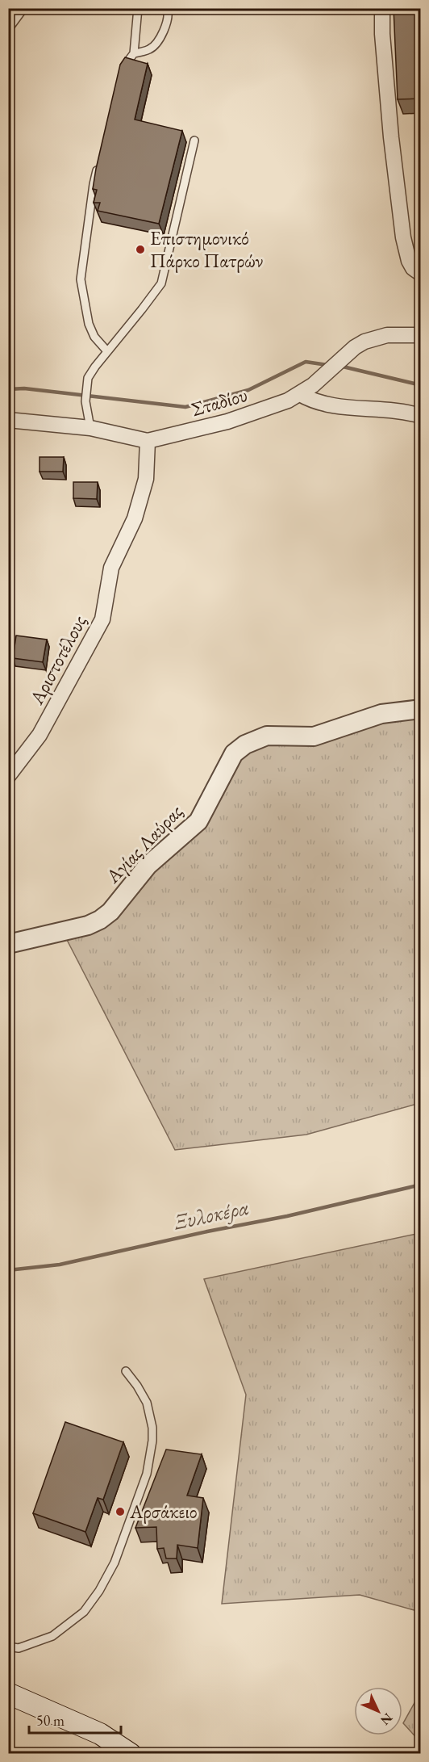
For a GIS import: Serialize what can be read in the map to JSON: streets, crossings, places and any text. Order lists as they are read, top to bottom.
{
  "streets": {
    "street": ["Σταδίου", "Αριστοτέλους", "Αγίας Λαύρας"]
  },
  "crossings": [
    ["Σταδίου", "Αριστοτέλους"]
  ],
  "water": ["Ξυλοκέρα"],
  "places": ["Επιστημονικό Πάρκο Πατρών", "Αρσάκειο"],
  "scale_bar": "50 m",
  "north": "bottom right"
}
